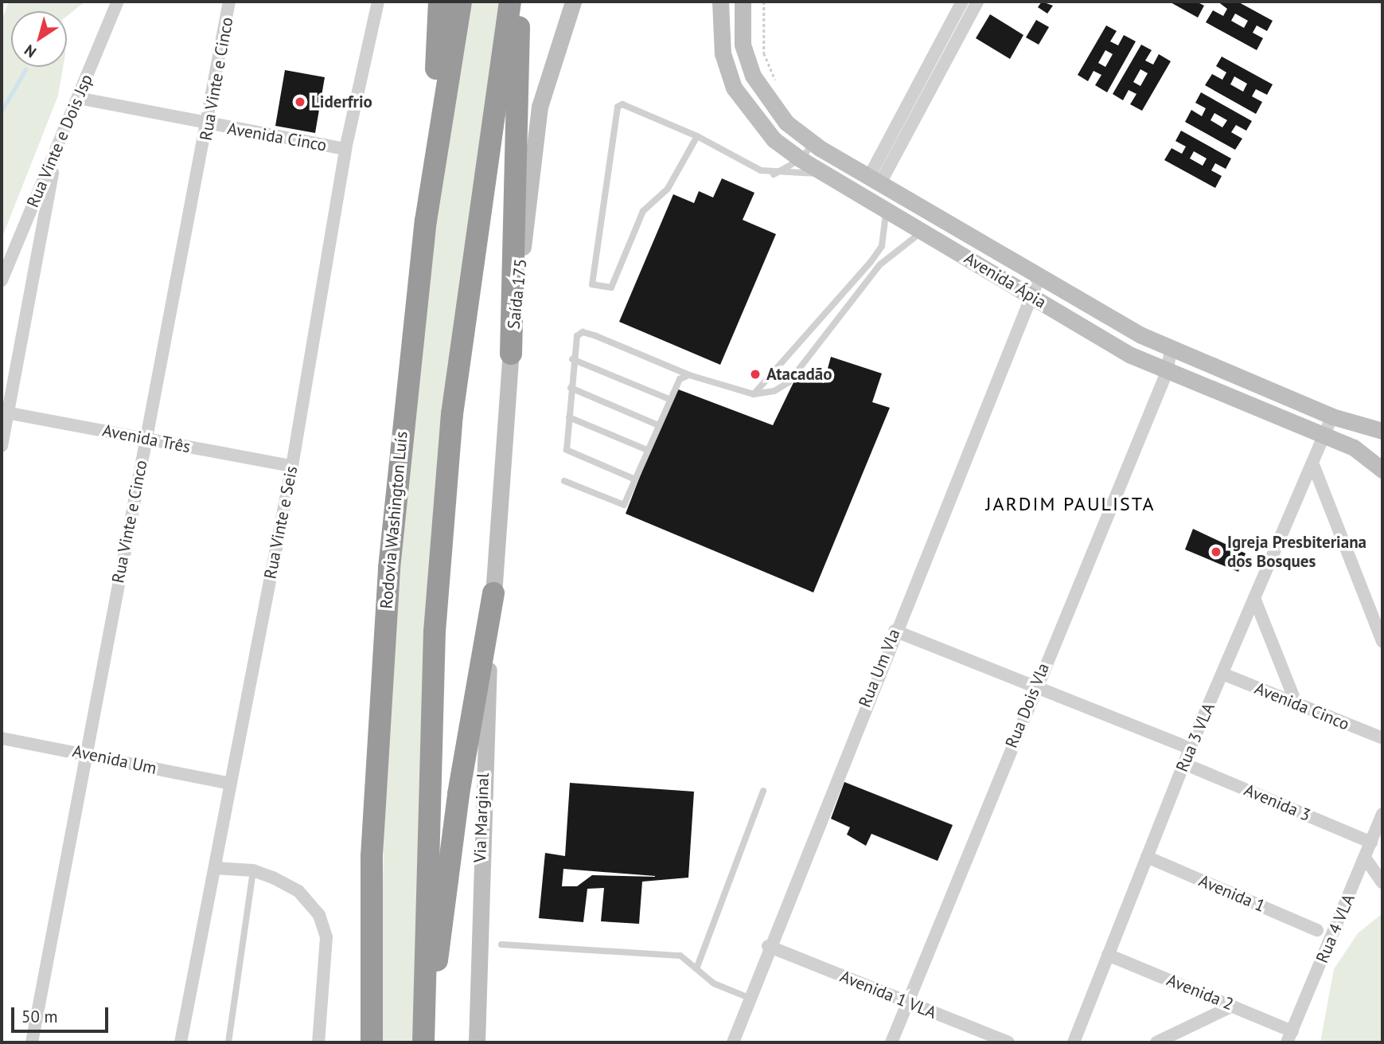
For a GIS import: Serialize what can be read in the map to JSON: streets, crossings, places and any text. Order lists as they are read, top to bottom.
{
  "streets": {
    "highway": ["Rodovia Washington Luís"],
    "street": [
      "Rua Vinte e Cinco",
      "Avenida Cinco",
      "Rua Vinte e Dois Jsp",
      "Avenida Ápia",
      "Saída 175",
      "Avenida Três",
      "Rua Vinte e Seis",
      "Rua Um Vla",
      "Rua Dois Vla",
      "Rua 3 VLA",
      "Avenida Um",
      "Avenida 3",
      "Via Marginal",
      "Avenida 1",
      "Rua 4 VLA",
      "Avenida 2",
      "Avenida 1 VLA"
    ]
  },
  "crossings": [
    ["Rua Vinte e Cinco", "Avenida Cinco"],
    ["Rua Vinte e Cinco", "Avenida Três"],
    ["Rua Vinte e Cinco", "Avenida Um"],
    ["Avenida Cinco", "Rua Vinte e Dois Jsp"],
    ["Avenida Cinco", "Rua Vinte e Seis"],
    ["Avenida Cinco", "Rua 3 VLA"],
    ["Avenida Ápia", "Rua Um Vla"],
    ["Avenida Ápia", "Rua Dois Vla"],
    ["Avenida Ápia", "Rua 3 VLA"],
    ["Saída 175", "Via Marginal"],
    ["Avenida Três", "Rua Vinte e Seis"],
    ["Rua Vinte e Seis", "Avenida Um"],
    ["Rua Um Vla", "Avenida 1 VLA"],
    ["Rua Dois Vla", "Avenida 1 VLA"],
    ["Rua 3 VLA", "Avenida 3"],
    ["Rua 3 VLA", "Avenida 1"],
    ["Rua 3 VLA", "Avenida 2"],
    ["Avenida 3", "Rua 4 VLA"],
    ["Rua 4 VLA", "Avenida 2"]
  ],
  "districts": ["JARDIM PAULISTA"],
  "places": ["Liderfrio", "Atacadão", "Igreja Presbiteriana dos Bosques"],
  "scale_bar": "50 m",
  "north": "bottom left"
}
